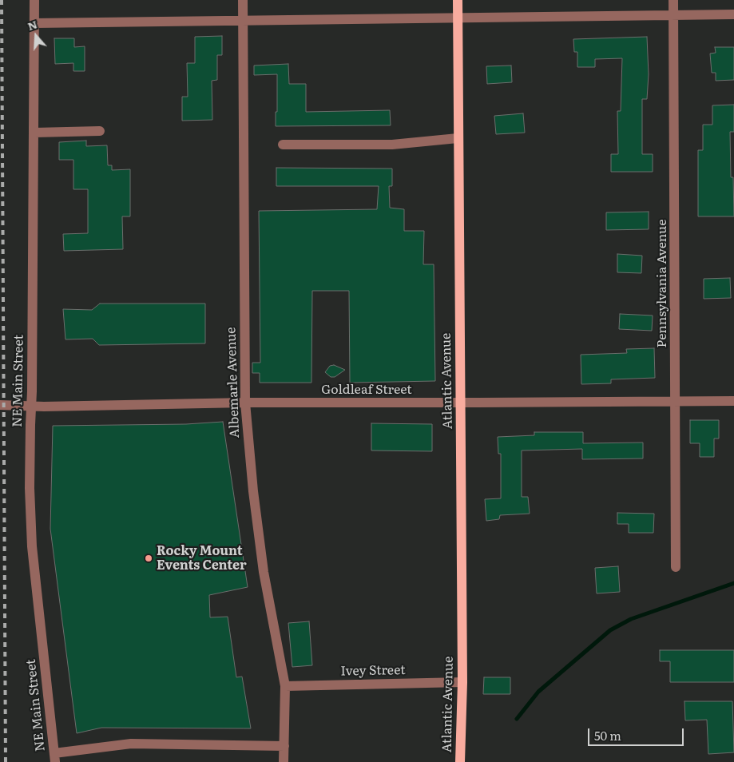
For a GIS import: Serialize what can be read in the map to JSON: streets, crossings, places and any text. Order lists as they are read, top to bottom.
{
  "streets": {
    "main road": ["Atlantic Avenue"],
    "street": [
      "Pennsylvania Avenue",
      "NE Main Street",
      "Albemarle Avenue",
      "Goldleaf Street",
      "Ivey Street"
    ]
  },
  "crossings": [
    ["Pennsylvania Avenue", "Goldleaf Street"],
    ["NE Main Street", "Goldleaf Street"],
    ["Atlantic Avenue", "Goldleaf Street"],
    ["Atlantic Avenue", "Ivey Street"],
    ["Albemarle Avenue", "Goldleaf Street"],
    ["Albemarle Avenue", "Ivey Street"]
  ],
  "places": ["Rocky Mount Events Center"],
  "scale_bar": "50 m",
  "north": "top"
}
